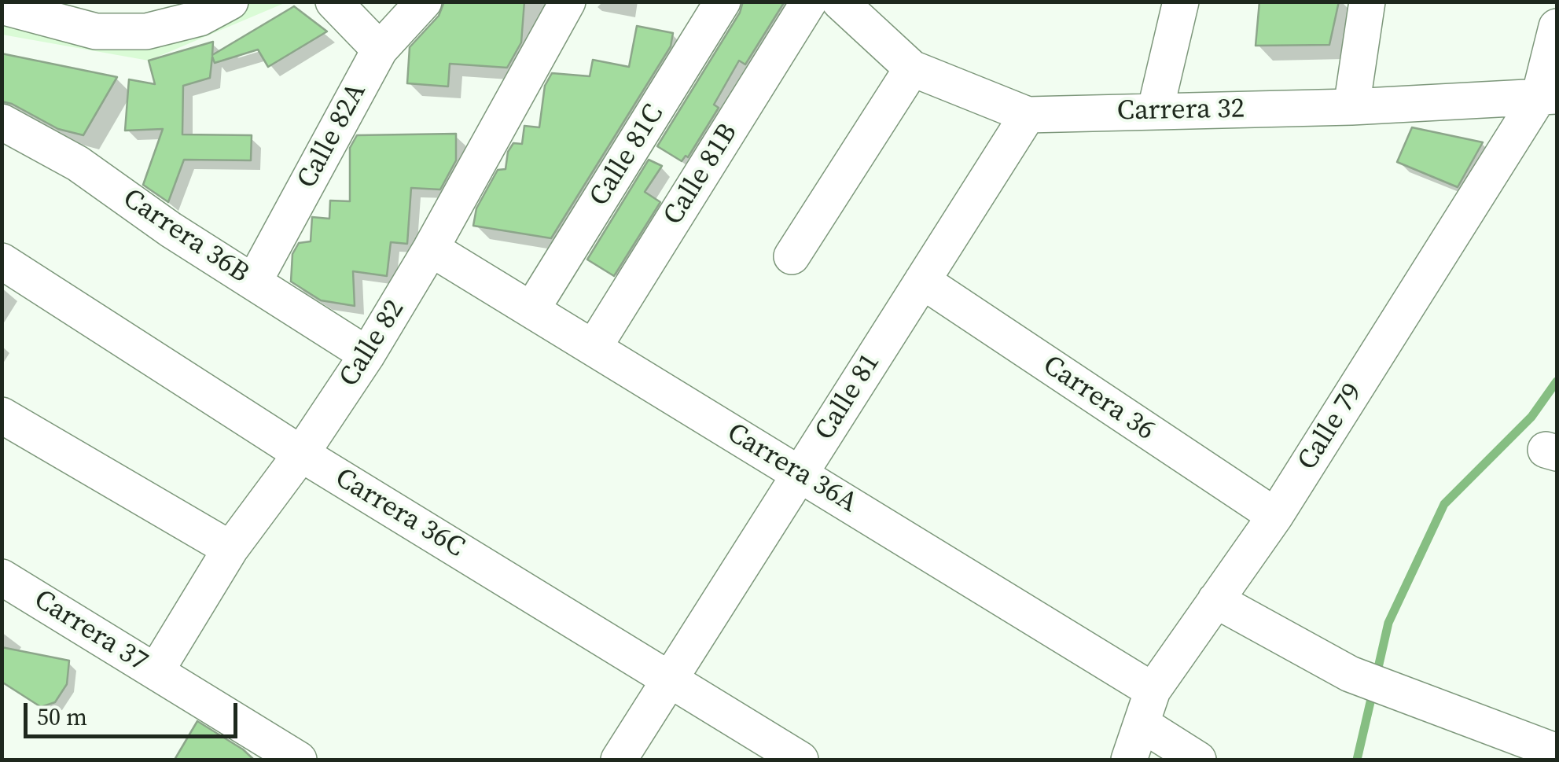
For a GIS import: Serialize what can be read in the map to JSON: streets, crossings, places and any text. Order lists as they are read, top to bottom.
{
  "streets": {
    "street": [
      "Carrera 32",
      "Calle 82A",
      "Calle 81C",
      "Calle 81B",
      "Carrera 36B",
      "Calle 82",
      "Calle 81",
      "Carrera 36",
      "Calle 79",
      "Carrera 36A",
      "Carrera 36C",
      "Carrera 37"
    ]
  },
  "crossings": [
    ["Carrera 32", "Calle 81"],
    ["Carrera 32", "Calle 79"],
    ["Calle 82A", "Carrera 36B"],
    ["Calle 81C", "Carrera 36A"],
    ["Calle 81B", "Carrera 36A"],
    ["Carrera 36B", "Calle 82"],
    ["Calle 82", "Carrera 36A"],
    ["Calle 82", "Carrera 36C"],
    ["Calle 82", "Carrera 37"],
    ["Calle 81", "Carrera 36"],
    ["Calle 81", "Carrera 36A"],
    ["Calle 81", "Carrera 36C"],
    ["Carrera 36", "Calle 79"],
    ["Calle 79", "Carrera 36A"]
  ],
  "scale_bar": "50 m"
}
